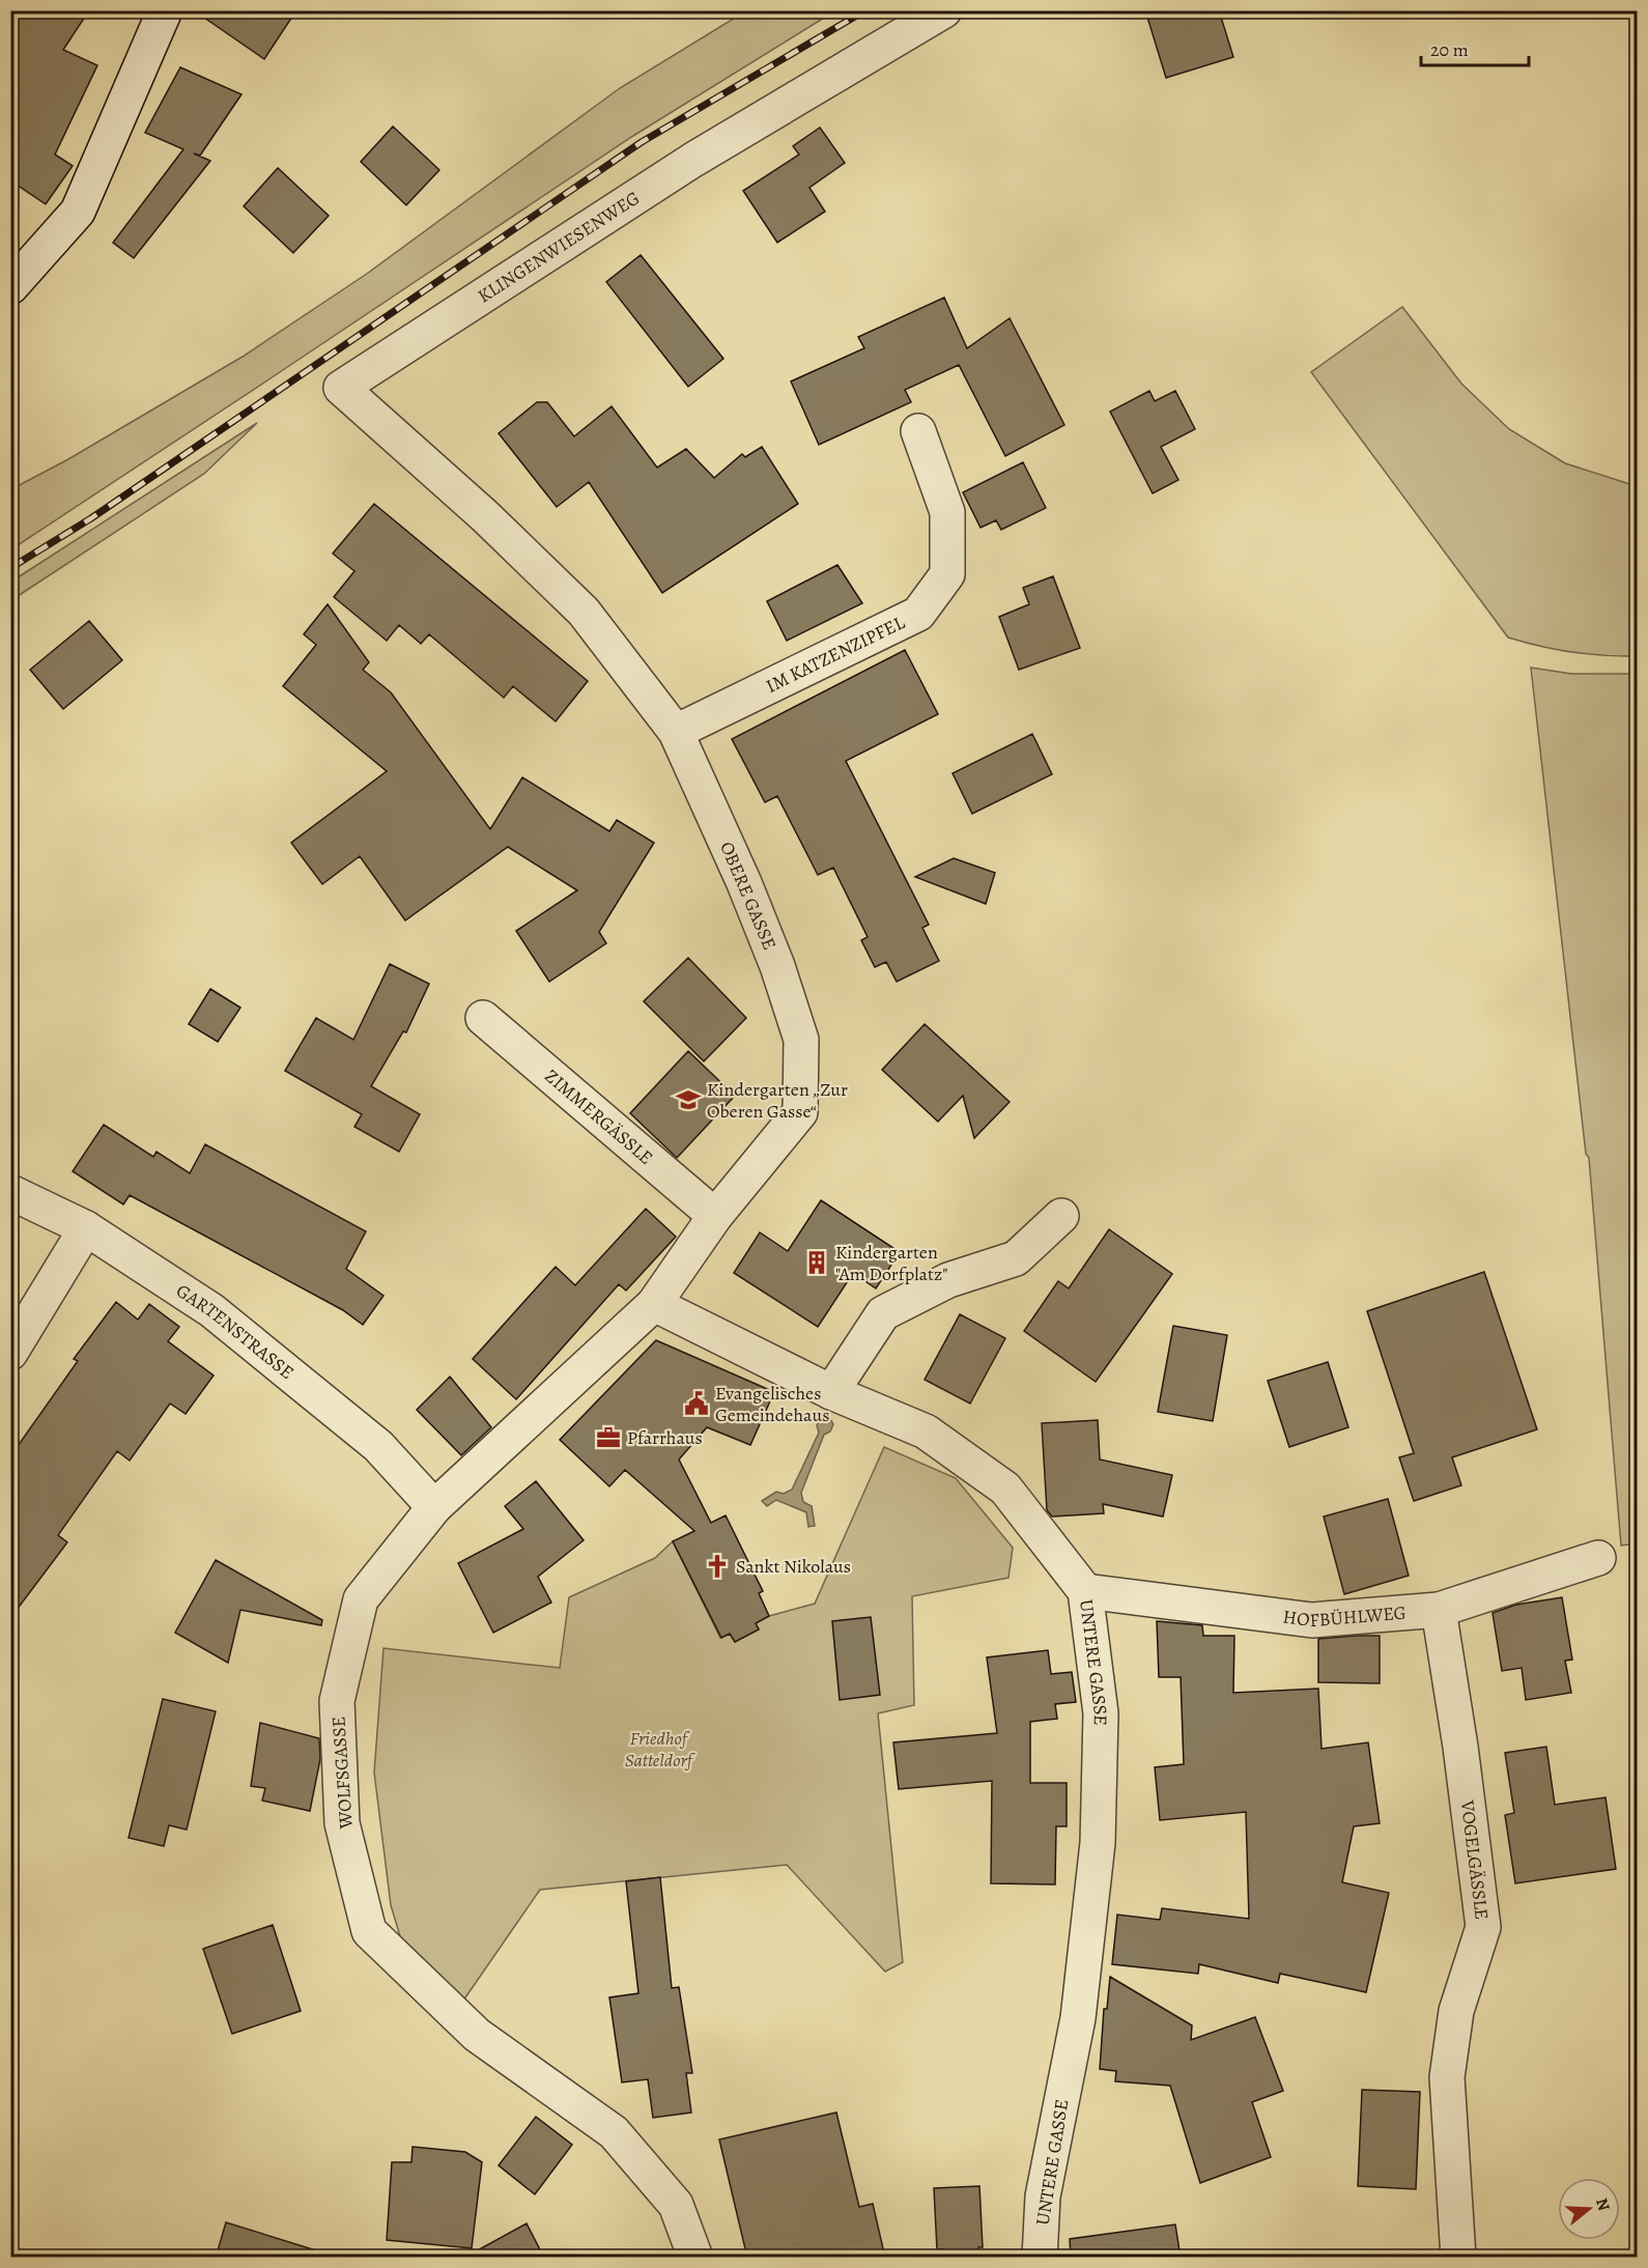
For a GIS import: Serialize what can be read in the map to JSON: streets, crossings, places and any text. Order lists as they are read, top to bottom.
{
  "streets": {
    "street": [
      "KLINGENWIESENWEG",
      "IM KATZENZIPFEL",
      "OBERE GASSE",
      "ZIMMERGÄSSLE",
      "GARTENSTRASSE",
      "HOFBÜHLWEG",
      "UNTERE GASSE",
      "WOLFSGASSE",
      "VOGELGÄSSLE"
    ]
  },
  "crossings": [
    ["KLINGENWIESENWEG", "OBERE GASSE"],
    ["IM KATZENZIPFEL", "OBERE GASSE"],
    ["OBERE GASSE", "ZIMMERGÄSSLE"],
    ["OBERE GASSE", "UNTERE GASSE"],
    ["OBERE GASSE", "WOLFSGASSE"],
    ["GARTENSTRASSE", "WOLFSGASSE"],
    ["HOFBÜHLWEG", "UNTERE GASSE"],
    ["HOFBÜHLWEG", "VOGELGÄSSLE"],
    ["UNTERE GASSE", "WOLFSGASSE"]
  ],
  "parks": ["Friedhof Satteldorf"],
  "places": {
    "school or university": ["Kindergarten „Zur Oberen Gasse“"],
    "building": ["Kindergarten \"Am Dorfplatz\""],
    "public building": ["Evangelisches Gemeindehaus"],
    "office": ["Pfarrhaus"],
    "church": ["Sankt Nikolaus"]
  },
  "scale_bar": "20 m",
  "north": "right"
}
